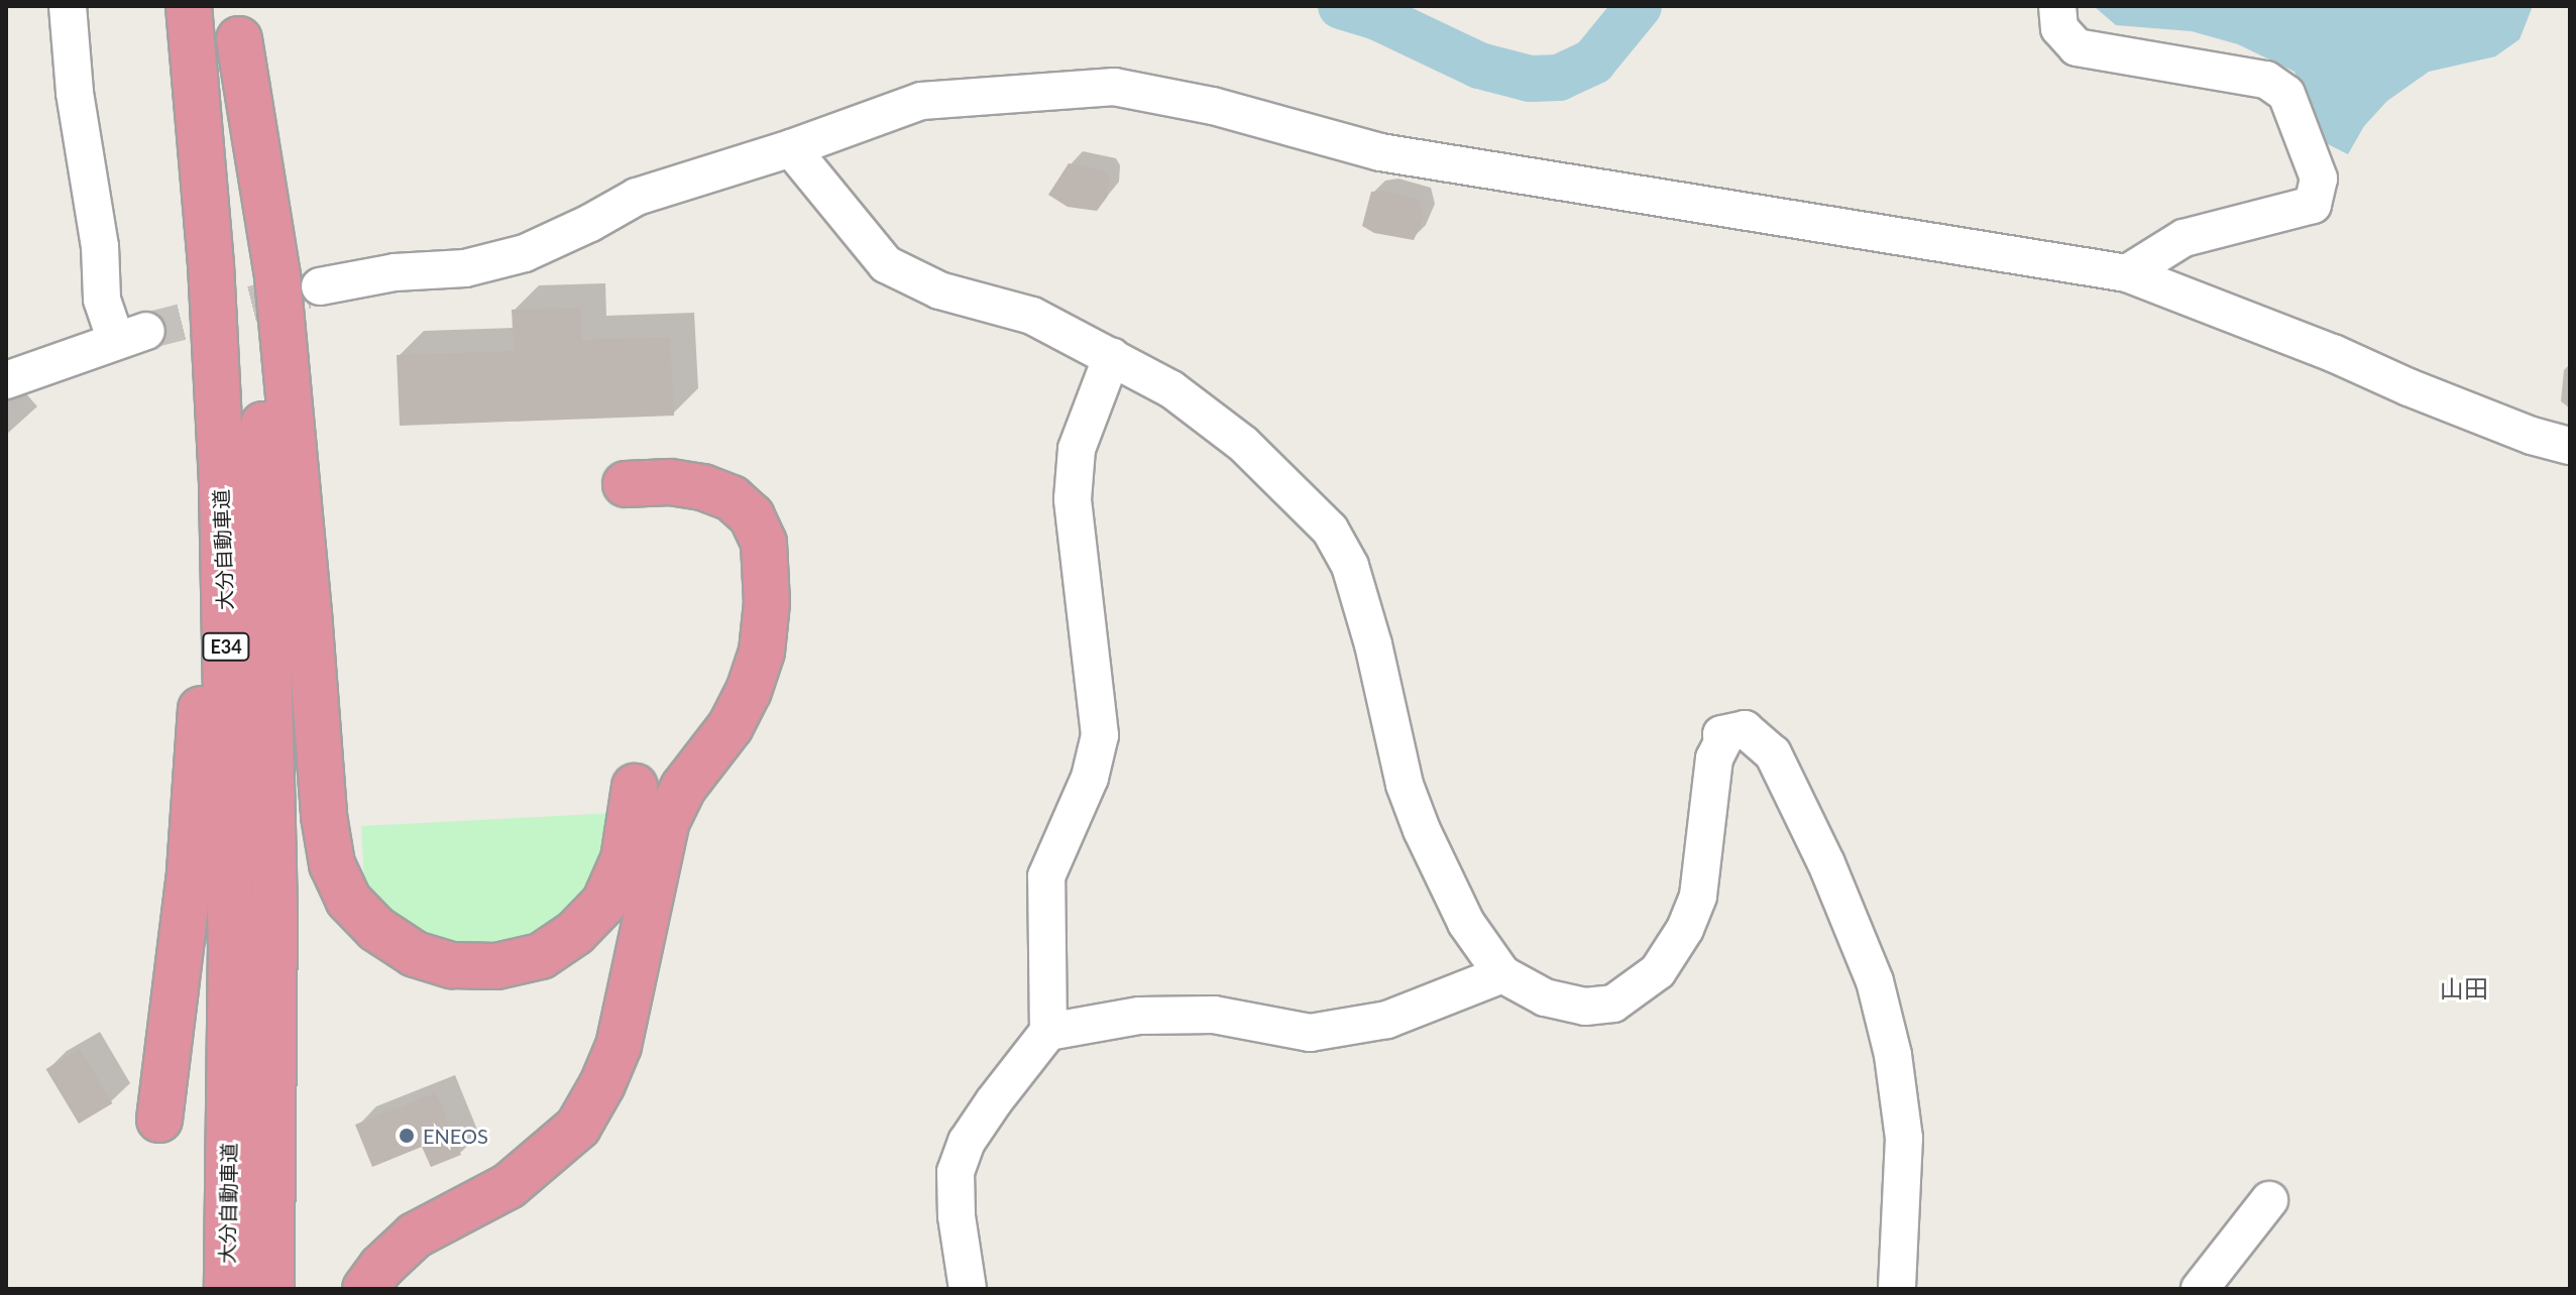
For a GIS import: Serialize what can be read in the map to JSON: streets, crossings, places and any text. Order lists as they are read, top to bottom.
{
  "streets": {
    "highway": ["大分自動車道", "E34"]
  },
  "districts": ["山田"],
  "places": ["ENEOS"]
}
